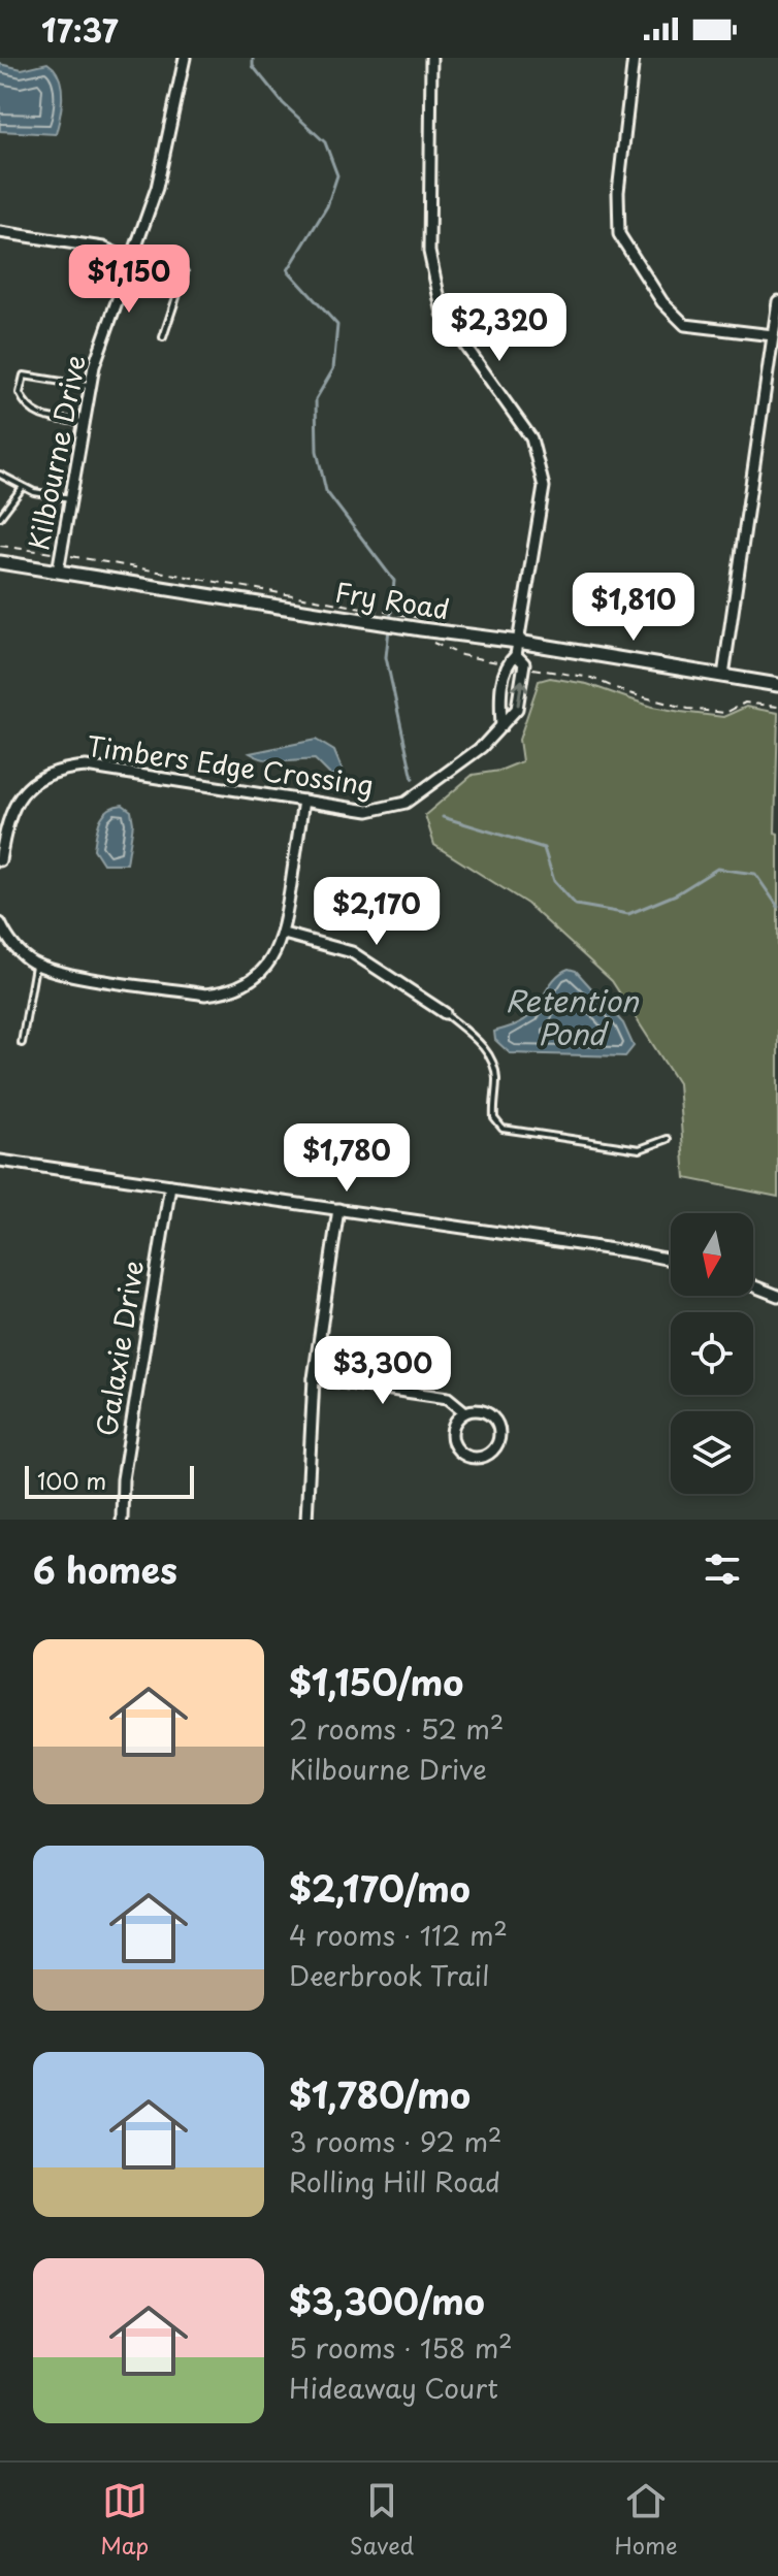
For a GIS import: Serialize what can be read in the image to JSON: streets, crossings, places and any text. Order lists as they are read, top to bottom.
{
  "streets": {
    "street": [
      "Kilbourne Drive",
      "Fry Road",
      "Timbers Edge Crossing",
      "Galaxie Drive"
    ]
  },
  "crossings": [
    ["Kilbourne Drive", "Fry Road"]
  ],
  "water": ["Retention Pond"],
  "scale_bar": "100 m",
  "north": "bottom",
  "page": {
    "status": "17:37",
    "price": [
      "$1,150",
      "$2,320",
      "$1,810",
      "$2,170",
      "$1,780",
      "$3,300"
    ],
    "scale": "100 m",
    "heading": "6 homes",
    "list": [
      {
        "name": "$1,150/mo",
        "note": "2 rooms · 52 m² · Kilbourne Drive"
      },
      {
        "name": "$2,170/mo",
        "note": "4 rooms · 112 m² · Deerbrook Trail"
      },
      {
        "name": "$1,780/mo",
        "note": "3 rooms · 92 m² · Rolling Hill Road"
      },
      {
        "name": "$3,300/mo",
        "note": "5 rooms · 158 m² · Hideaway Court"
      }
    ],
    "tabs": ["Map", "Saved", "Home"]
  }
}
